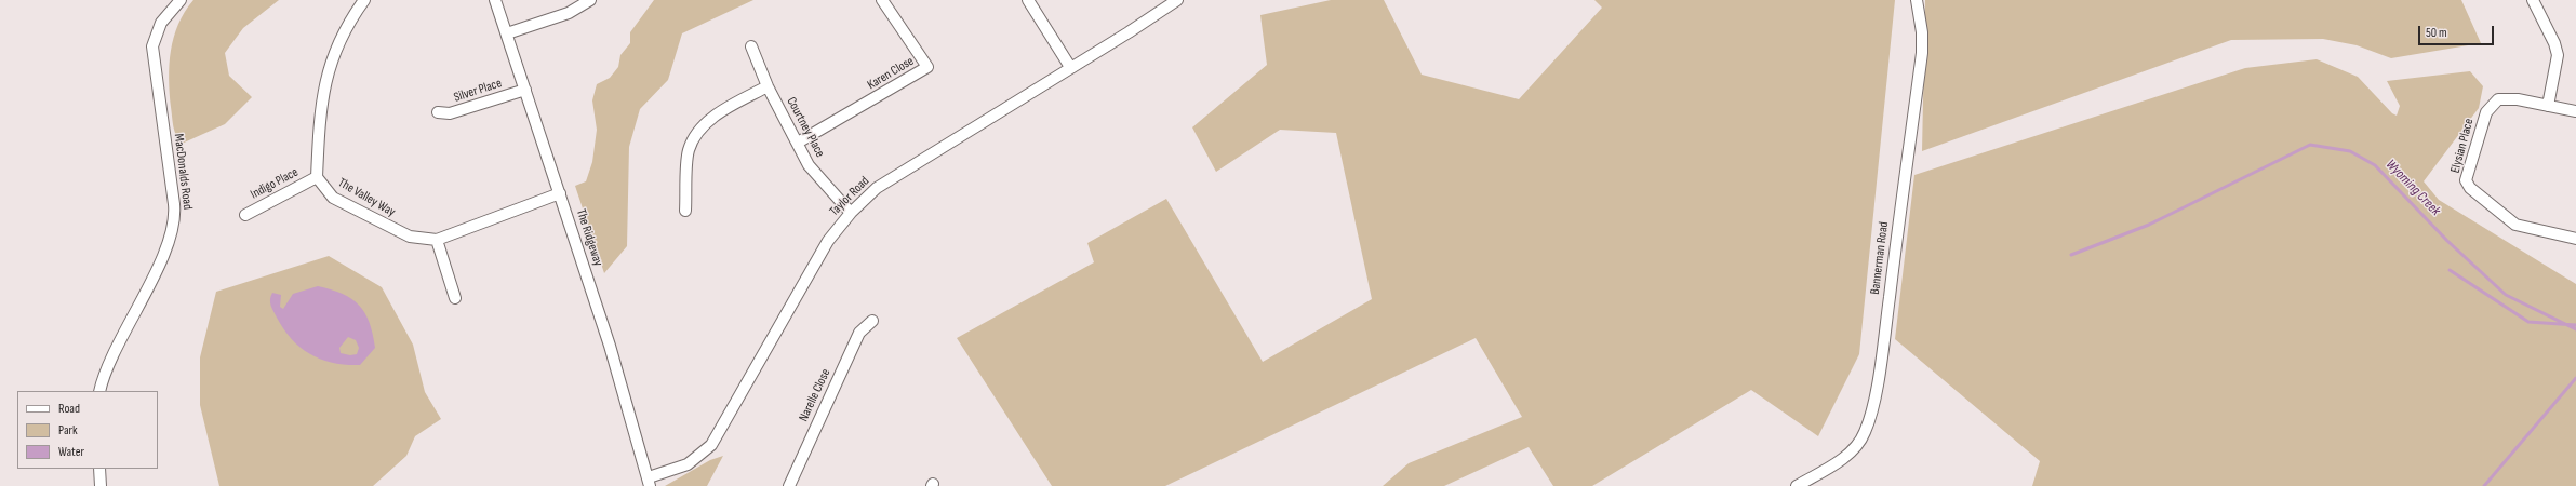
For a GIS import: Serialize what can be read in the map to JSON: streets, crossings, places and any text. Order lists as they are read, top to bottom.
{
  "streets": {
    "street": [
      "Karen Close",
      "Silver Place",
      "Courtney Place",
      "Elysian Place",
      "MacDonalds Road",
      "Indigo Place",
      "Taylor Road",
      "The Valley Way",
      "The Ridgeway",
      "Bannerman Road",
      "Narelle Close"
    ]
  },
  "crossings": [
    ["Karen Close", "Courtney Place"],
    ["Silver Place", "The Ridgeway"],
    ["Courtney Place", "Taylor Road"],
    ["Indigo Place", "The Valley Way"],
    ["Taylor Road", "The Ridgeway"],
    ["The Valley Way", "The Ridgeway"]
  ],
  "water": ["Wyoming Creek"],
  "legend": ["Road", "Park", "Water"],
  "scale_bar": "50 m"
}
